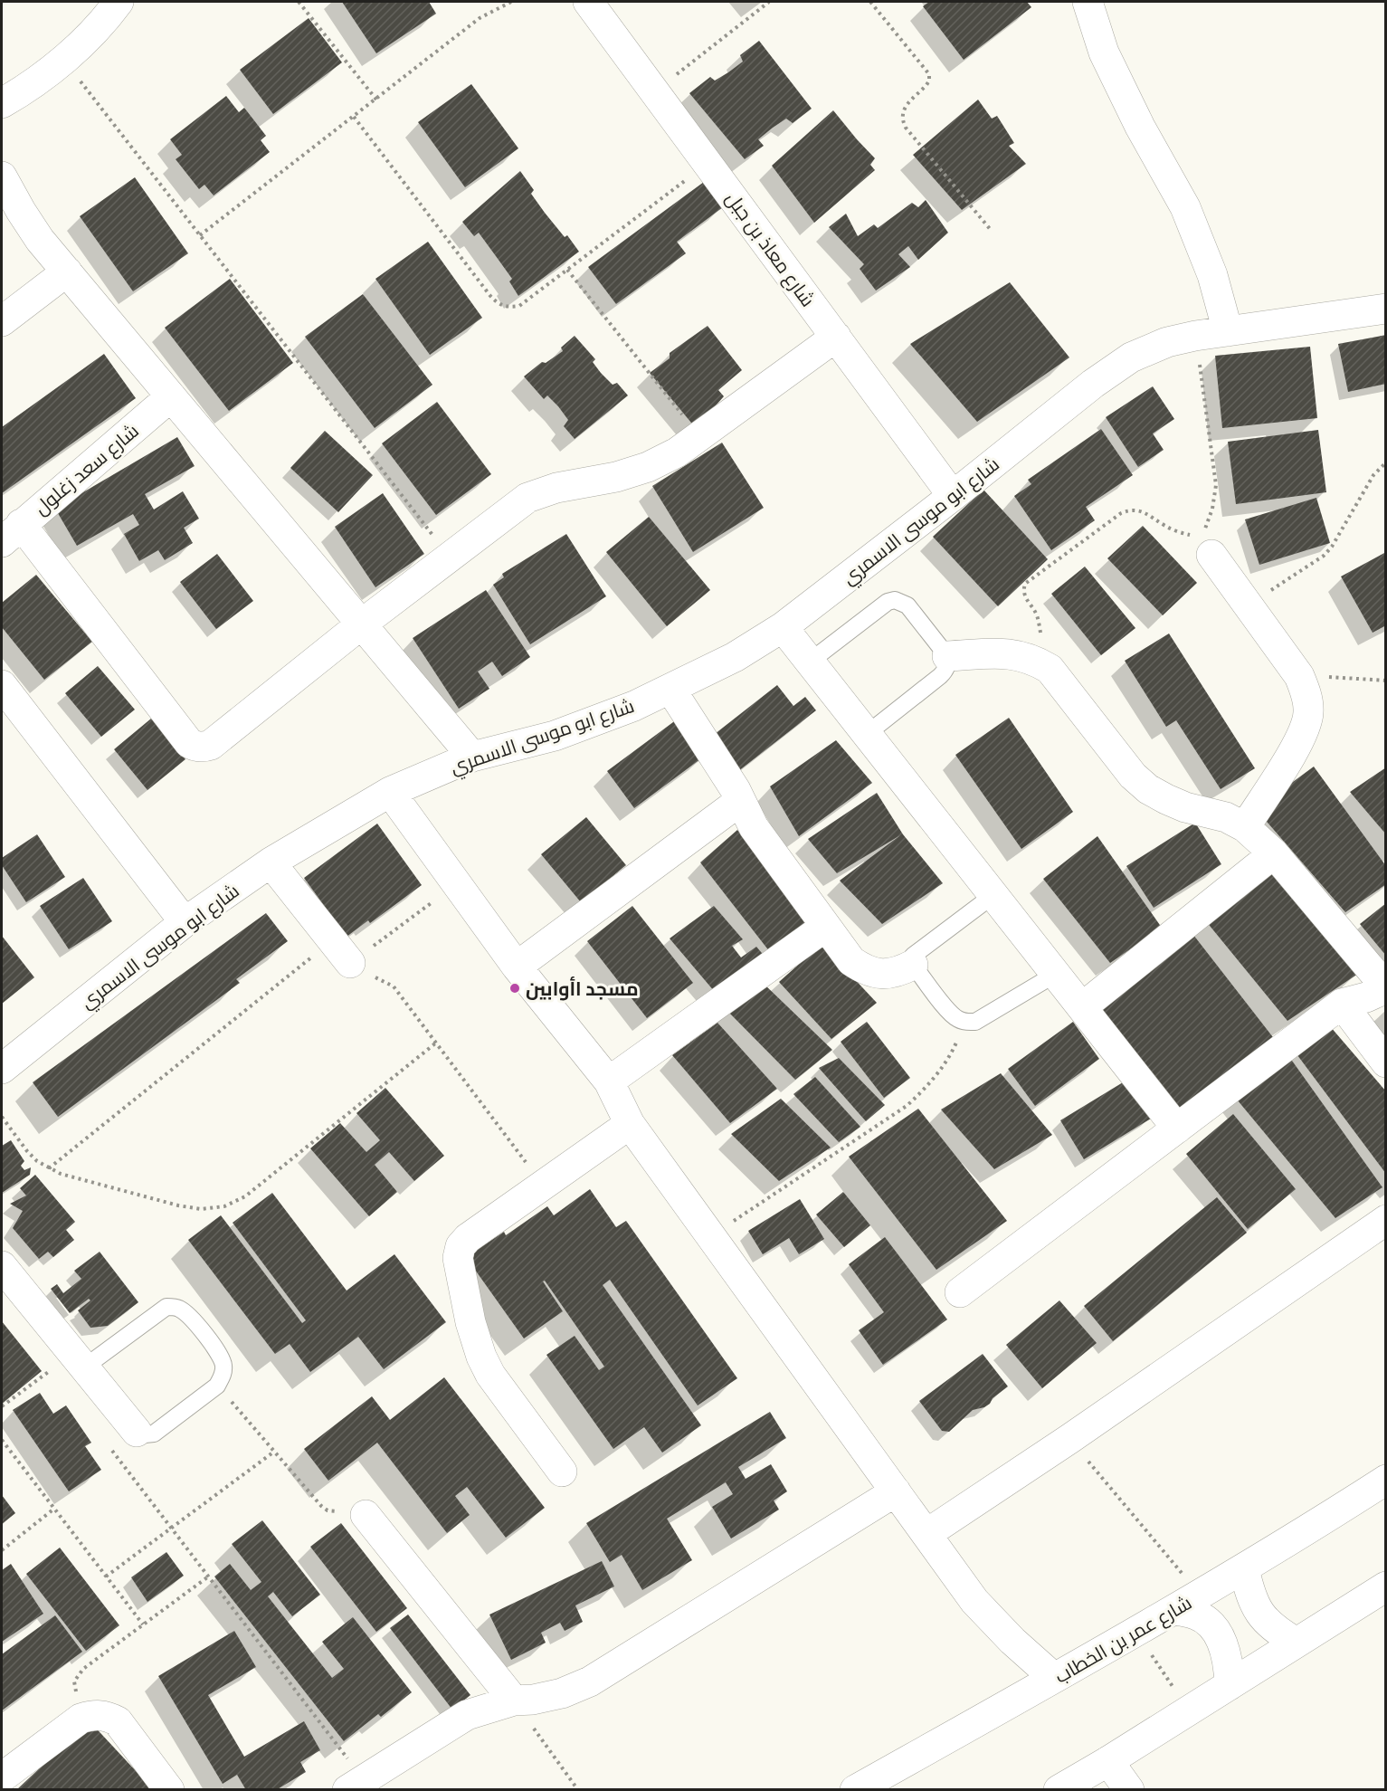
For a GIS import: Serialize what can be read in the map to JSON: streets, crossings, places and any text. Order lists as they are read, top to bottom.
{
  "streets": {
    "street": [
      "شارع معاذ بن جبل",
      "شارع سعد زغلول",
      "شارع ابو موسى الاسمري",
      "شارع عمر بن الخطاب"
    ]
  },
  "crossings": [
    ["شارع معاذ بن جبل", "شارع ابو موسى الاسمري"]
  ],
  "places": ["مسجد اأوابين"]
}
